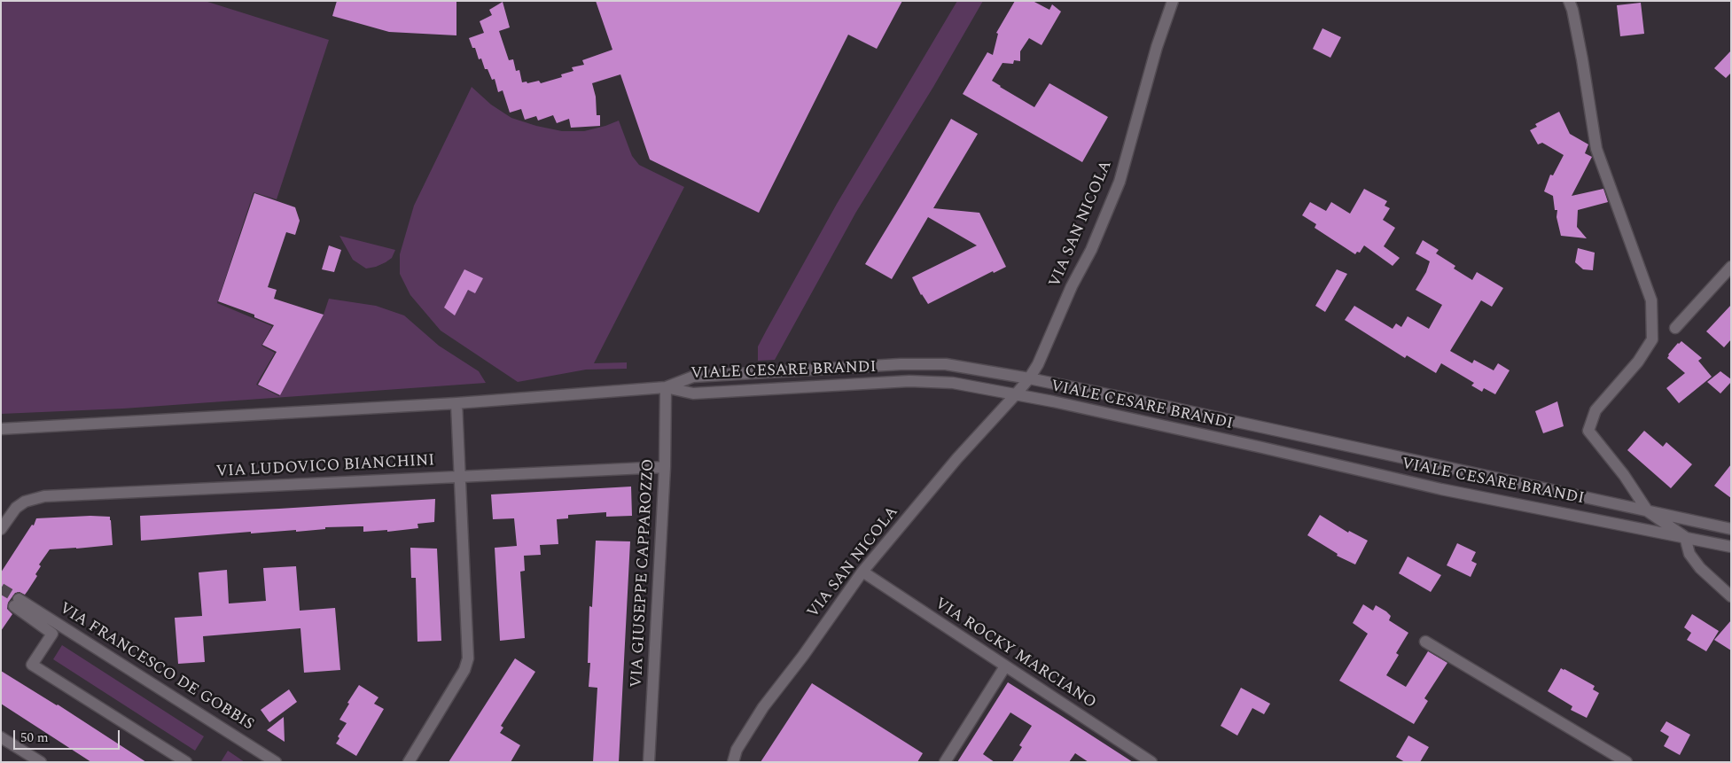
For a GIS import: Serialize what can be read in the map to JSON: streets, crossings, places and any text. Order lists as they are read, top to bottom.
{
  "streets": {
    "street": [
      "VIA SAN NICOLA",
      "VIALE CESARE BRANDI",
      "VIA LUDOVICO BIANCHINI",
      "VIA GIUSEPPE CAPPAROZZO",
      "VIA ROCKY MARCIANO",
      "VIA FRANCESCO DE GOBBIS"
    ]
  },
  "crossings": [
    ["VIA SAN NICOLA", "VIALE CESARE BRANDI"],
    ["VIA SAN NICOLA", "VIA ROCKY MARCIANO"],
    ["VIALE CESARE BRANDI", "VIA GIUSEPPE CAPPAROZZO"],
    ["VIA LUDOVICO BIANCHINI", "VIA GIUSEPPE CAPPAROZZO"]
  ],
  "scale_bar": "50 m"
}
